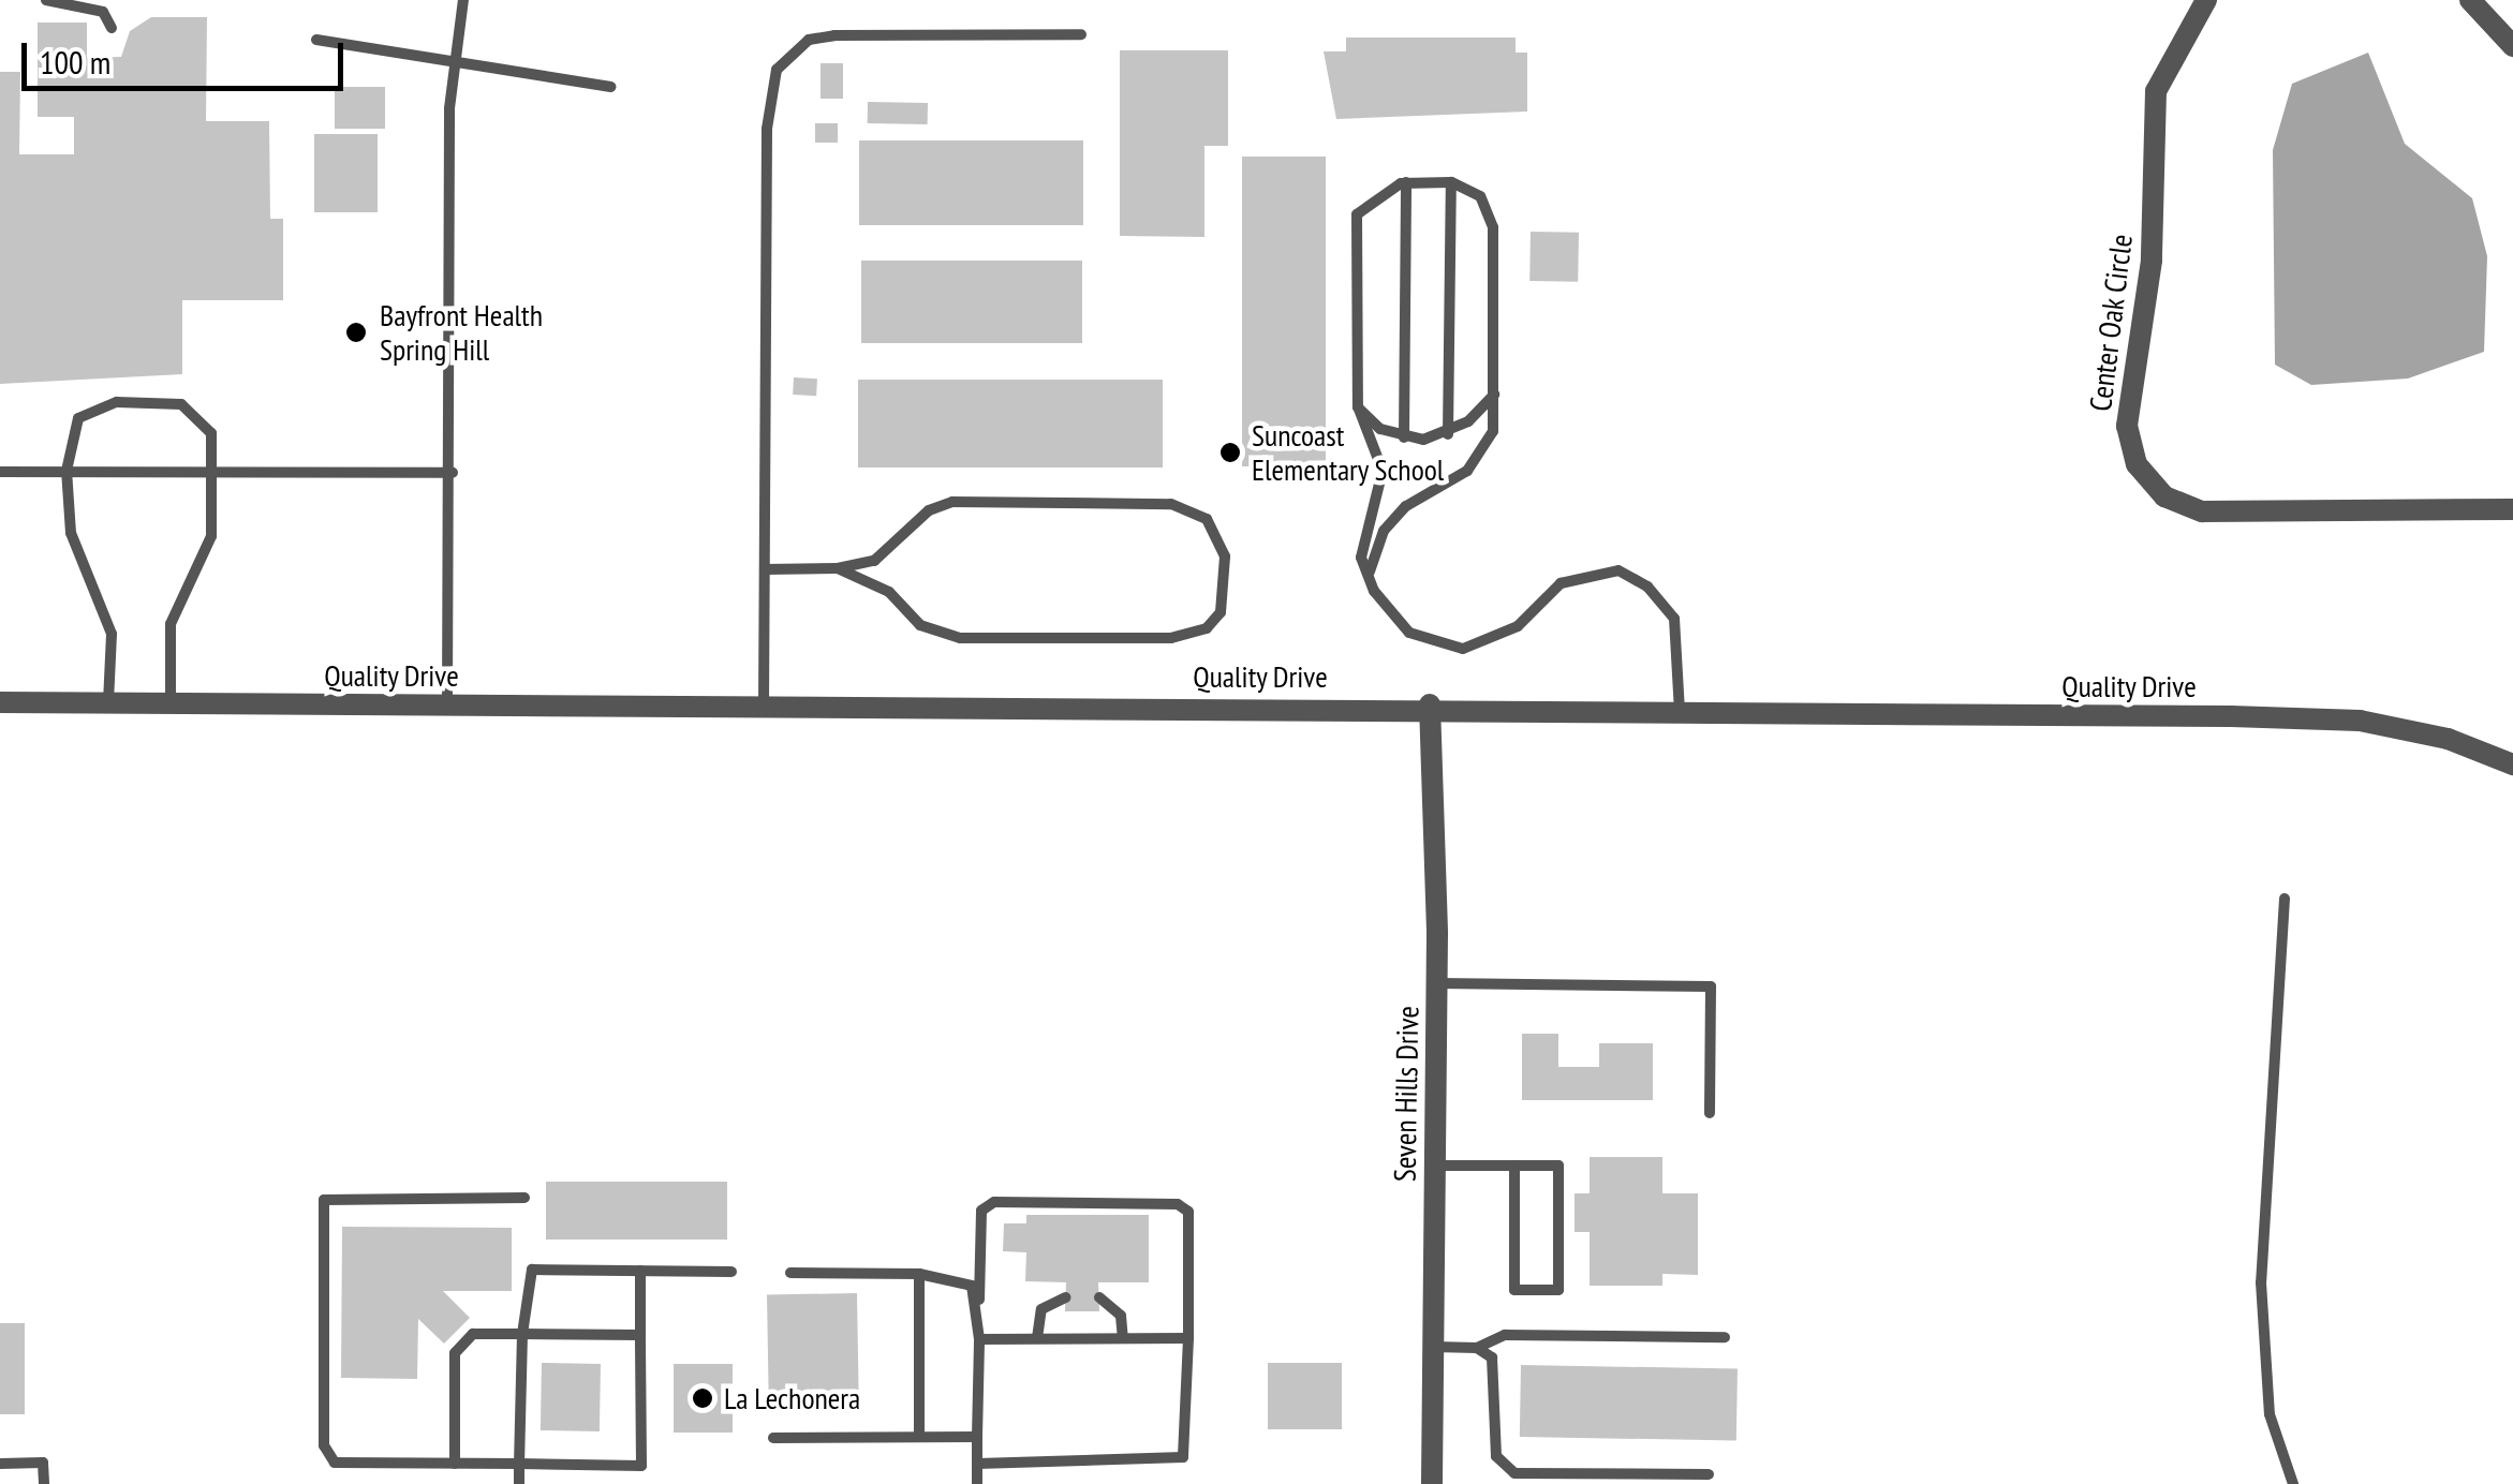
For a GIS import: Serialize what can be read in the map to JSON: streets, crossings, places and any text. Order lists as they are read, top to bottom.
{
  "streets": {
    "street": ["Center Oak Circle", "Quality Drive", "Seven Hills Drive"]
  },
  "crossings": [
    ["Quality Drive", "Seven Hills Drive"]
  ],
  "places": ["Bayfront Health Spring Hill", "Suncoast Elementary School", "La Lechonera"],
  "scale_bar": "100 m"
}
